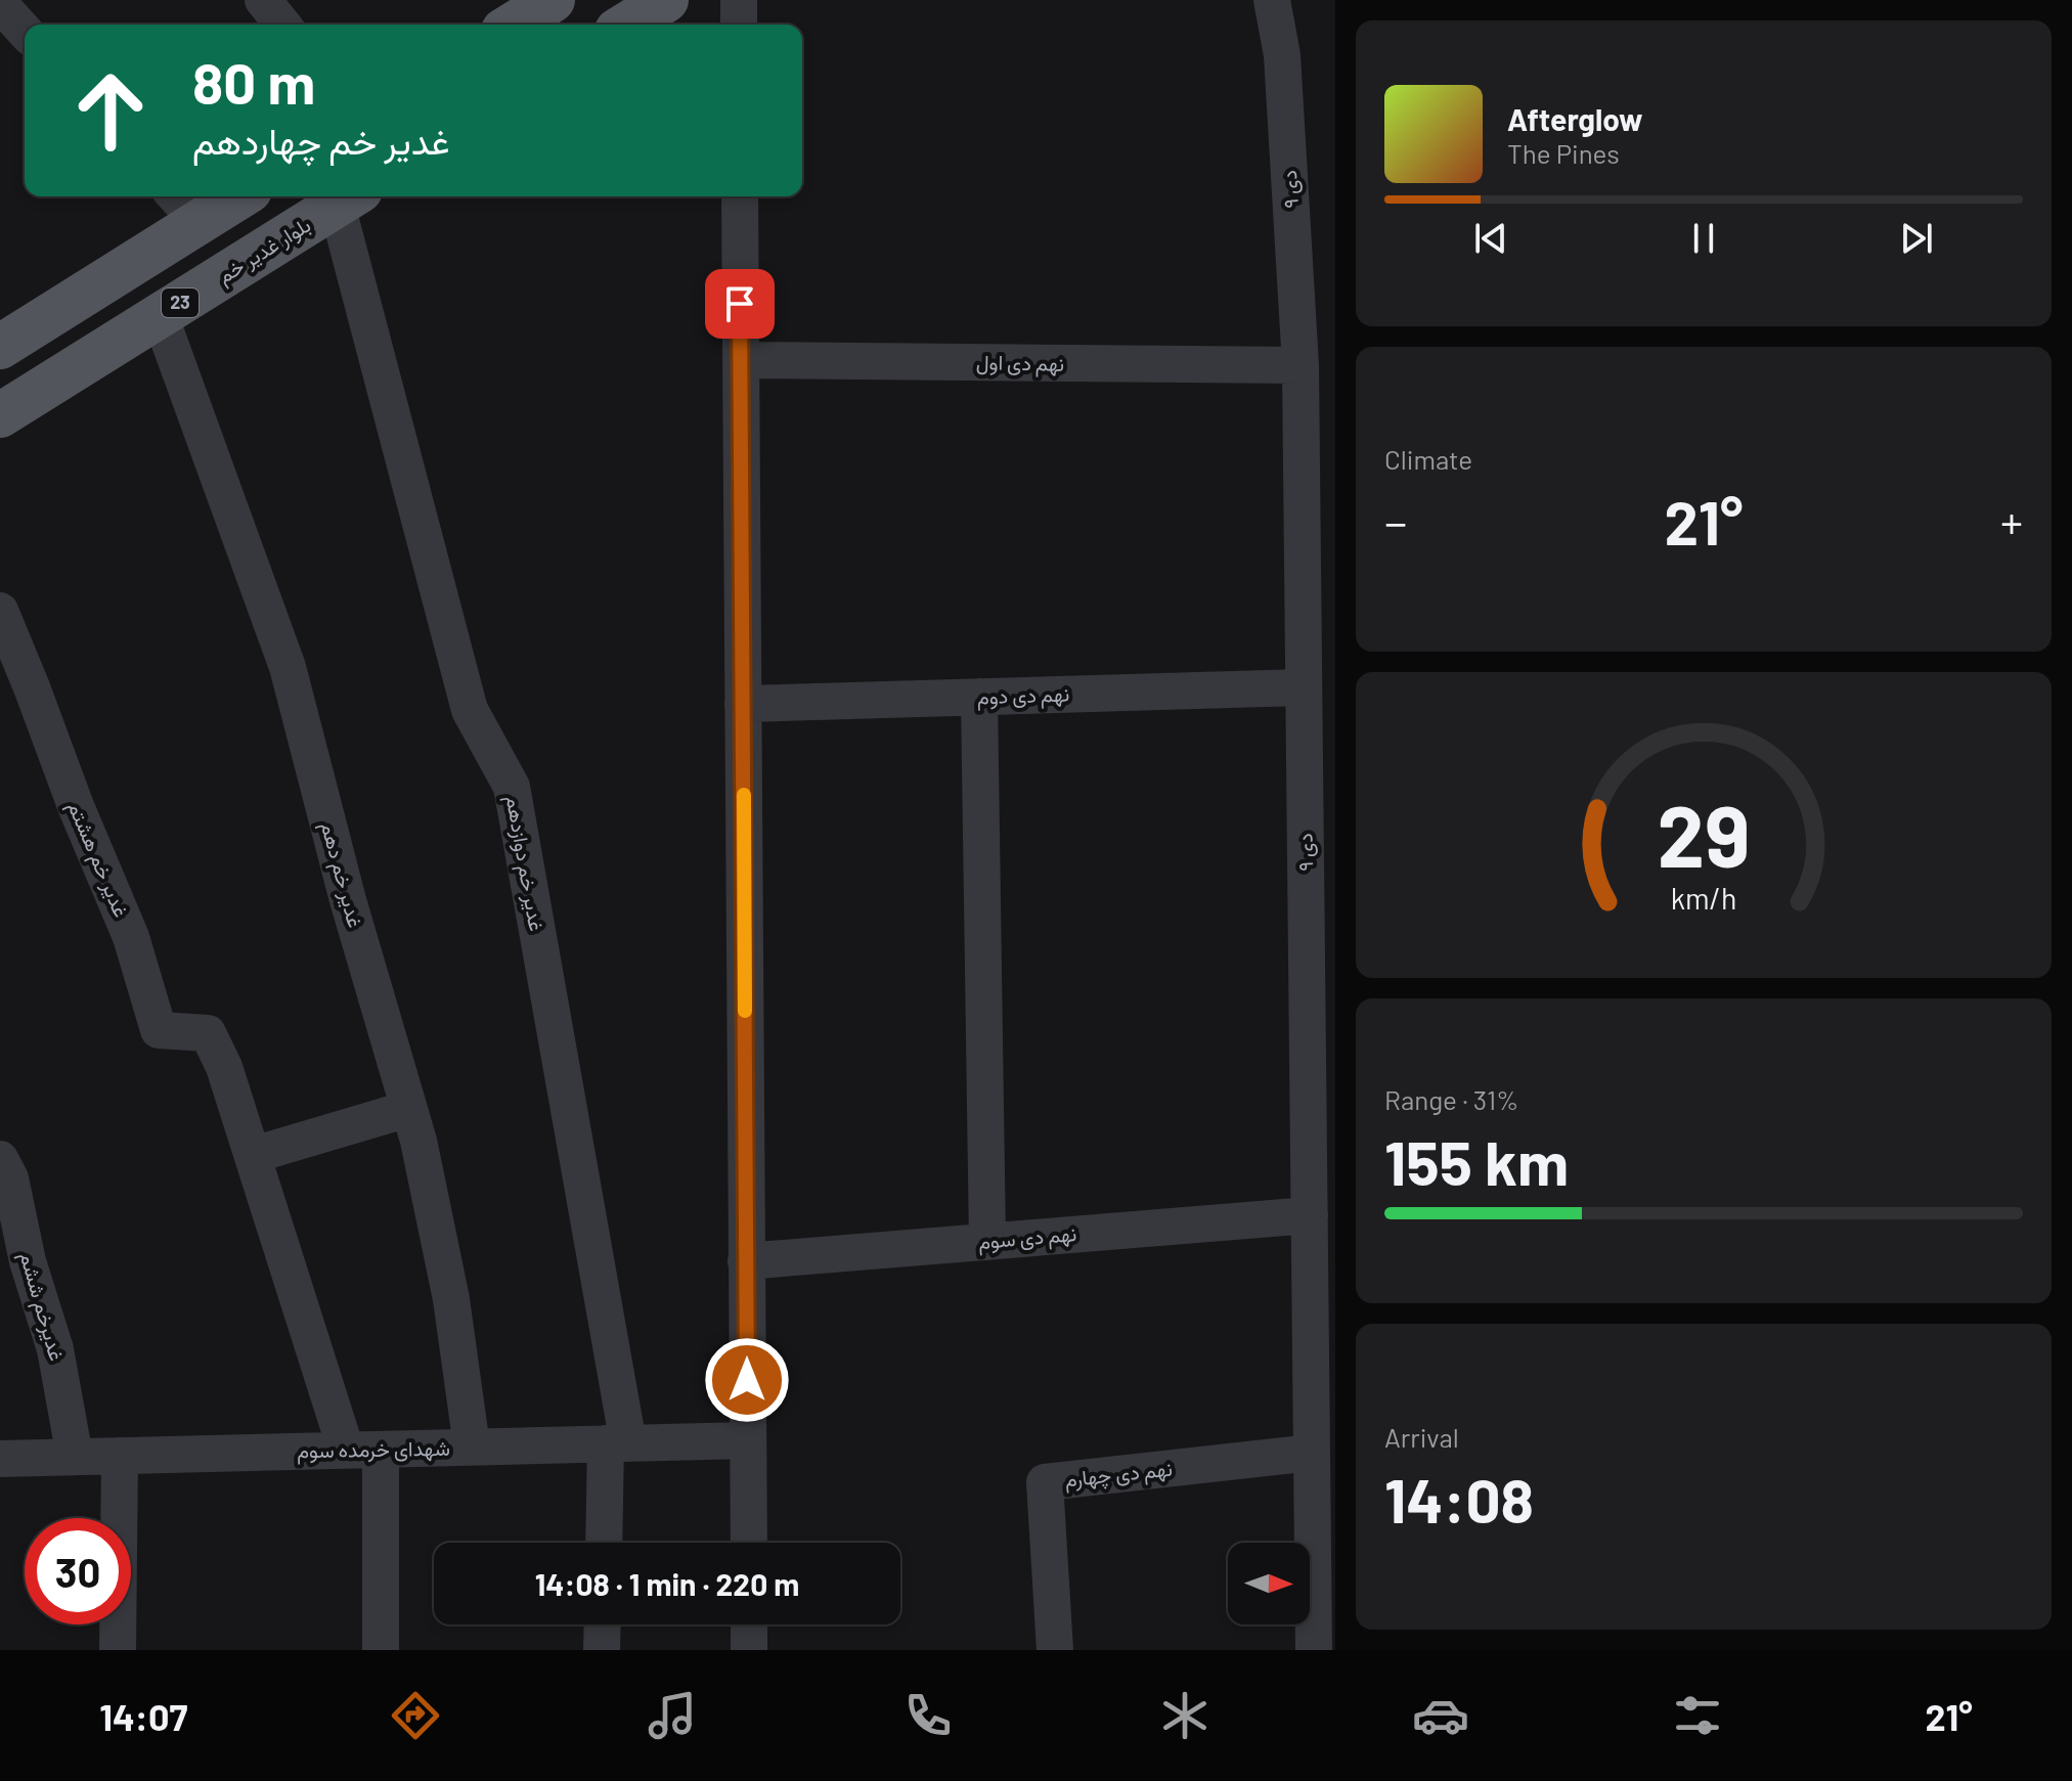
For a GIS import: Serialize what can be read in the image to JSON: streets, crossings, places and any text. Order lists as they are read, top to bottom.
{
  "streets": {
    "main road": ["بلوار غدیر خم", "23"],
    "street": [
      "۹ دی",
      "نهم دی اول",
      "نهم دی دوم",
      "غدیر خم هشتم",
      "غدیر خم دوازدهم",
      "غدیر خم دهم",
      "نهم دی سوم",
      "غدیرخم ششم",
      "شهدای خرمده سوم",
      "نهم دی چهارم"
    ]
  },
  "crossings": [
    ["۹ دی", "نهم دی اول"],
    ["۹ دی", "نهم دی دوم"],
    ["۹ دی", "نهم دی سوم"],
    ["۹ دی", "نهم دی چهارم"],
    ["بلوار غدیر خم", "غدیر خم دوازدهم"],
    ["بلوار غدیر خم", "غدیر خم دهم"],
    ["غدیر خم دوازدهم", "شهدای خرمده سوم"],
    ["غدیر خم دهم", "شهدای خرمده سوم"],
    ["غدیرخم ششم", "شهدای خرمده سوم"]
  ],
  "north": "right",
  "page": {
    "turn": ["80 m", "غدیر خم چهاردهم"],
    "song": ["Afterglow", "The Pines"],
    "tile": [
      "Climate",
      ["Range · 31%", "155 km"],
      ["Arrival", "14:08"]
    ],
    "heat": ["−", "21°", "+"],
    "limit": "30",
    "trip": "14:08 · 1 min · 220 m",
    "tabs": ["14:07", "21°"],
    "gauge": ["29", "km/h"]
  }
}
